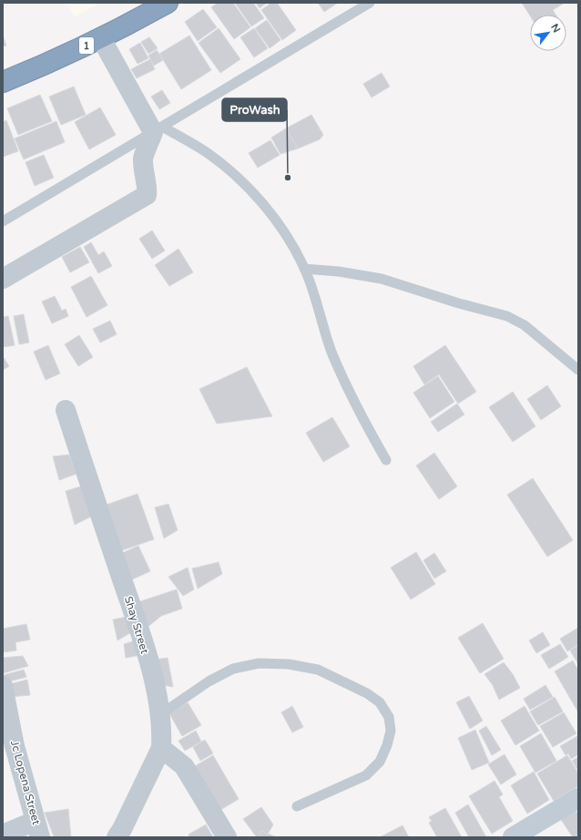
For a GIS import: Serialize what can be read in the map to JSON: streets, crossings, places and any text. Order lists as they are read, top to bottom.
{
  "streets": {
    "highway": ["1"],
    "street": ["Shay Street", "Jc Lopena Street"]
  },
  "places": ["ProWash"],
  "north": "top right"
}
